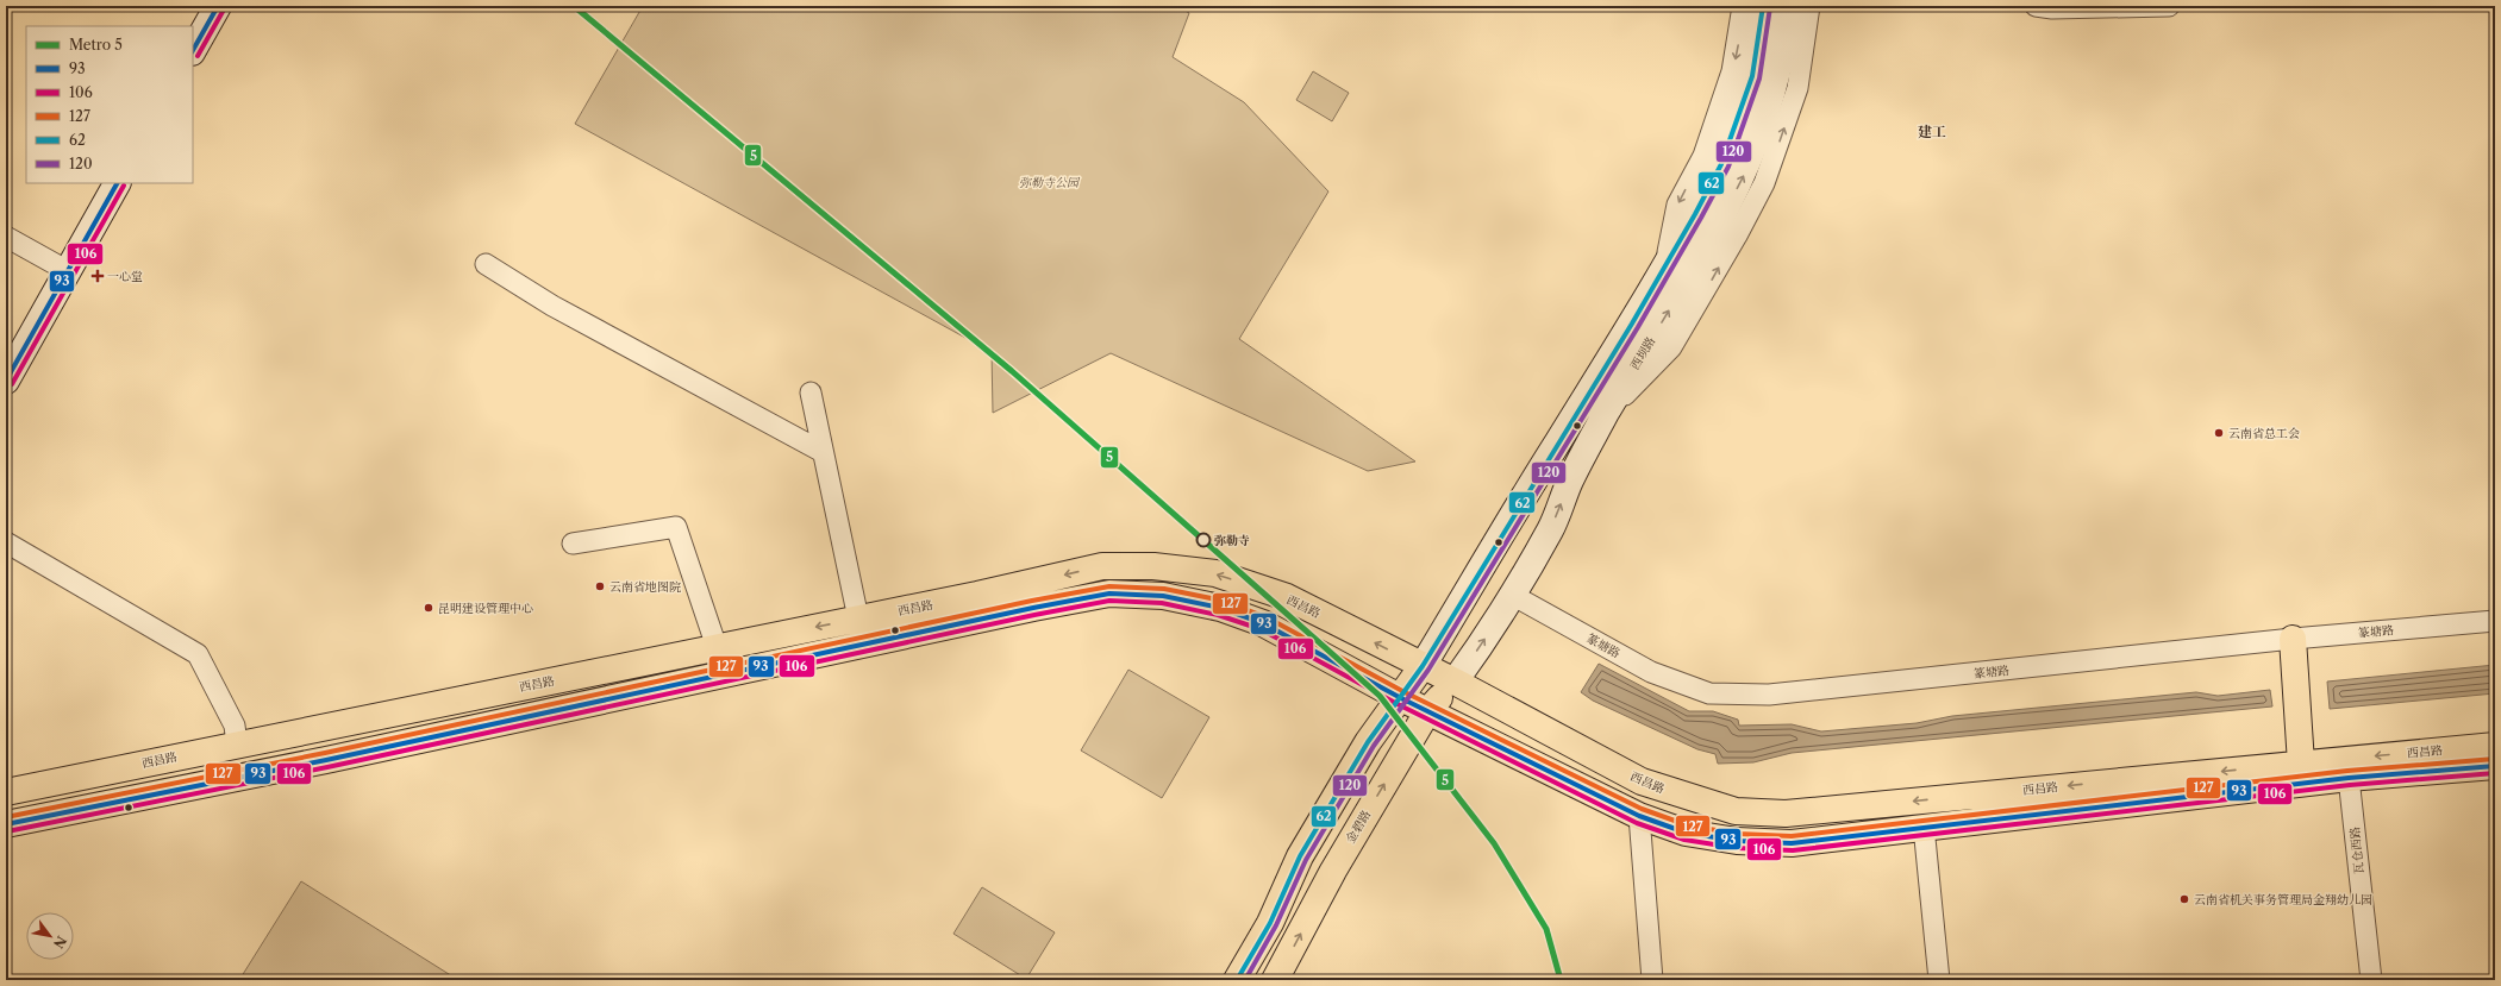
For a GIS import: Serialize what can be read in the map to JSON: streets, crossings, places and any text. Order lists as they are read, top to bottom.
{
  "streets": {
    "main road": ["西坝路", "西昌路", "金碧路"],
    "street": ["篆塘路", "瓦仓西路"]
  },
  "crossings": [
    ["西坝路", "西昌路"],
    ["西坝路", "篆塘路"],
    ["西坝路", "金碧路"],
    ["西昌路", "金碧路"],
    ["西昌路", "瓦仓西路"]
  ],
  "districts": ["建工"],
  "parks": ["弥勒寺公园"],
  "places": {
    "health": ["一心堂"],
    "other": [
      "云南省总工会",
      "弥勒寺",
      "云南省地图院",
      "昆明建设管理中心",
      "云南省机关事务管理局金翔幼儿园"
    ]
  },
  "lines": [
    "metro line 5",
    "transit line 93",
    "transit line 62",
    "transit line 120",
    "transit line 106",
    "transit line 127"
  ],
  "legend": [
    "Metro 5",
    "93",
    "106",
    "127",
    "62",
    "120"
  ],
  "north": "bottom right"
}
